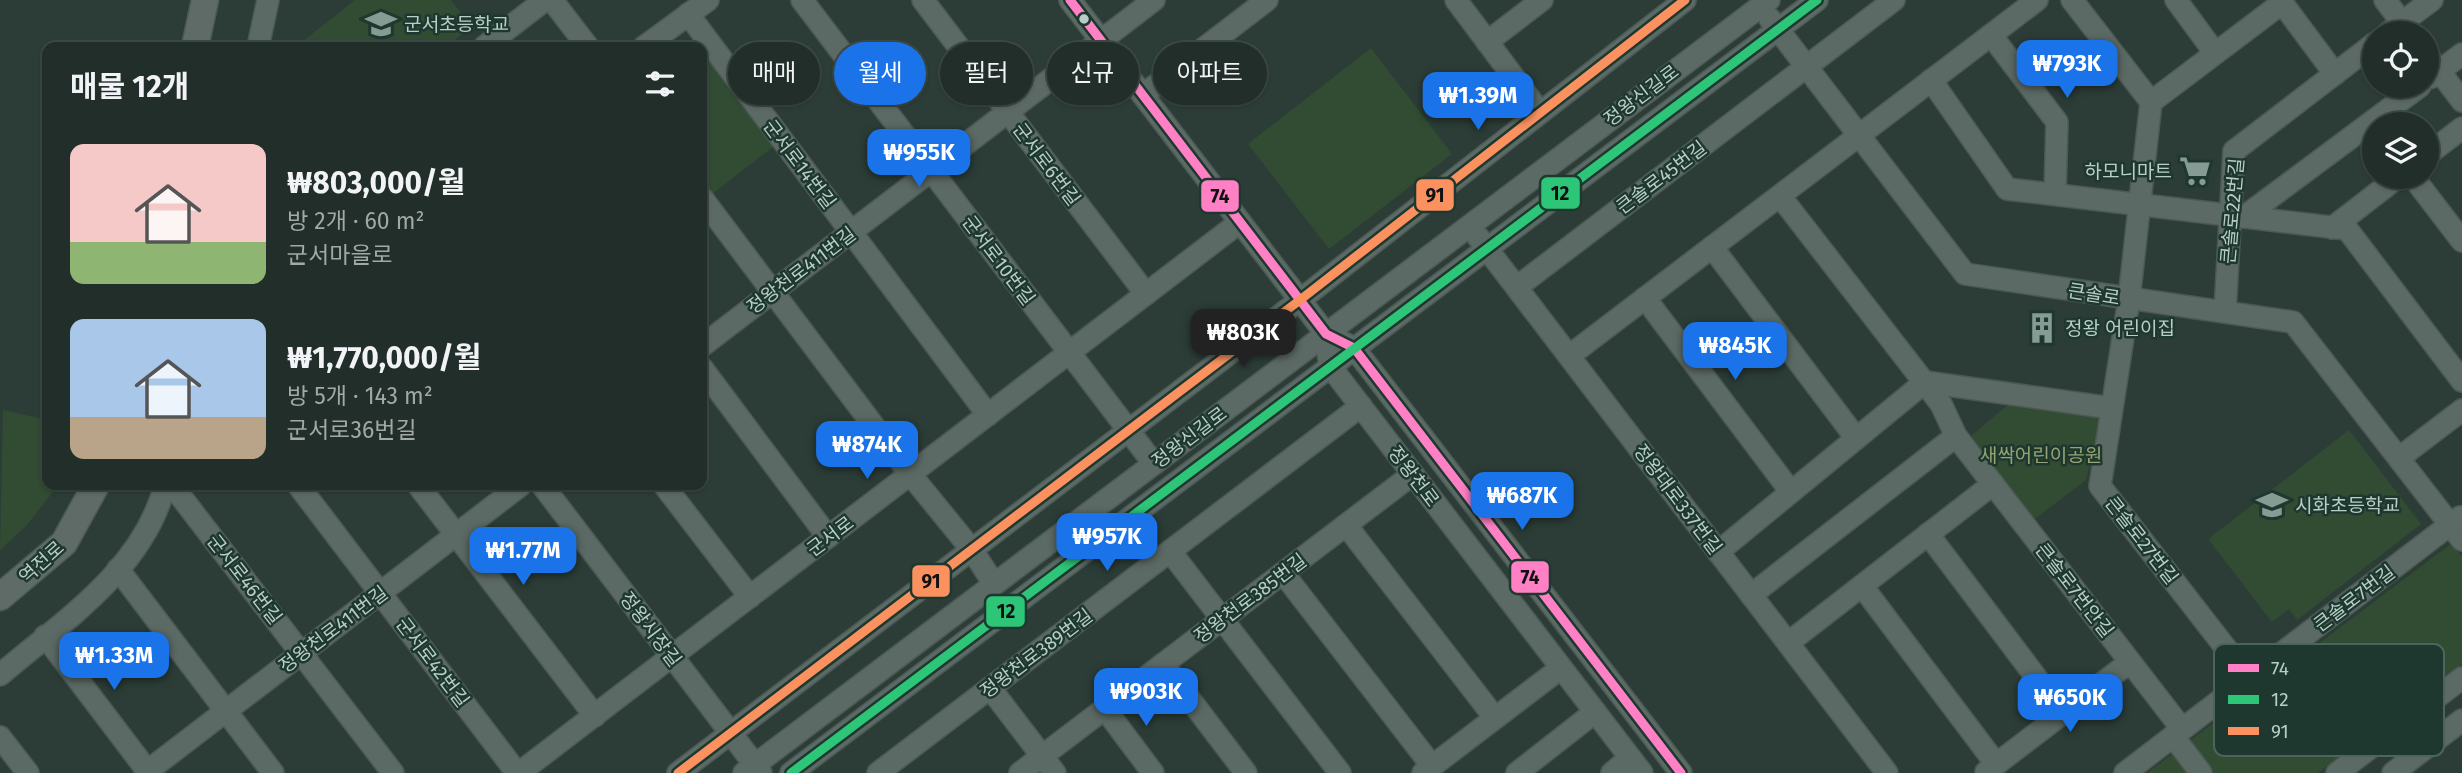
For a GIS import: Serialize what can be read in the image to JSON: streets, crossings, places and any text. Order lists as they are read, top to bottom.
{
  "streets": {
    "main road": ["역전로"],
    "street": [
      "정왕신길로",
      "군서로14번길",
      "군서로6번길",
      "큰솔로45번길",
      "큰솔로22번길",
      "군서로10번길",
      "정왕천로411번길",
      "큰솔로",
      "정왕천로",
      "정왕대로337번길",
      "군서로",
      "큰솔로27번길",
      "군서로46번길",
      "큰솔로7번안길",
      "정왕천로385번길",
      "큰솔로7번길",
      "정왕시장길",
      "정왕천로389번길",
      "군서로42번길"
    ]
  },
  "crossings": [
    ["정왕신길로", "군서로10번길"],
    ["정왕신길로", "큰솔로"],
    ["정왕신길로", "정왕천로"],
    ["정왕신길로", "정왕대로337번길"],
    ["정왕신길로", "정왕시장길"],
    ["군서로14번길", "정왕천로411번길"],
    ["군서로14번길", "군서로"],
    ["군서로6번길", "정왕천로411번길"],
    ["군서로6번길", "군서로"],
    ["큰솔로45번길", "큰솔로"],
    ["큰솔로45번길", "정왕대로337번길"],
    ["큰솔로22번길", "큰솔로"],
    ["군서로10번길", "정왕천로411번길"],
    ["군서로10번길", "군서로"],
    ["정왕천로411번길", "정왕천로"],
    ["정왕천로411번길", "군서로46번길"],
    ["정왕천로411번길", "군서로42번길"],
    ["큰솔로", "큰솔로27번길"],
    ["큰솔로", "큰솔로7번길"],
    ["정왕천로", "군서로"],
    ["정왕천로", "정왕천로385번길"],
    ["정왕천로", "정왕천로389번길"],
    ["군서로", "정왕시장길"],
    ["군서로", "군서로42번길"],
    ["큰솔로7번안길", "큰솔로7번길"]
  ],
  "parks": ["새싹어린이공원"],
  "places": {
    "school or university": ["군서초등학교", "시화초등학교"],
    "supermarket": ["하모니마트"],
    "building": ["정왕 어린이집"]
  },
  "lines": ["transit line 74", "transit line 12", "transit line 91"],
  "legend": ["74", "12", "91"],
  "page": {
    "price": [
      "₩793K",
      "₩1.39M",
      "₩955K",
      "₩803K",
      "₩845K",
      "₩874K",
      "₩687K",
      "₩957K",
      "₩1.77M",
      "₩1.33M",
      "₩903K",
      "₩650K"
    ],
    "chip": [
      "매매",
      "월세",
      "필터",
      "신규",
      "아파트"
    ],
    "heading": "매물 12개",
    "list": [
      {
        "name": "₩803,000/월",
        "note": "방 2개 · 60 m² · 군서마을로"
      },
      {
        "name": "₩1,770,000/월",
        "note": "방 5개 · 143 m² · 군서로36번길"
      }
    ]
  }
}
